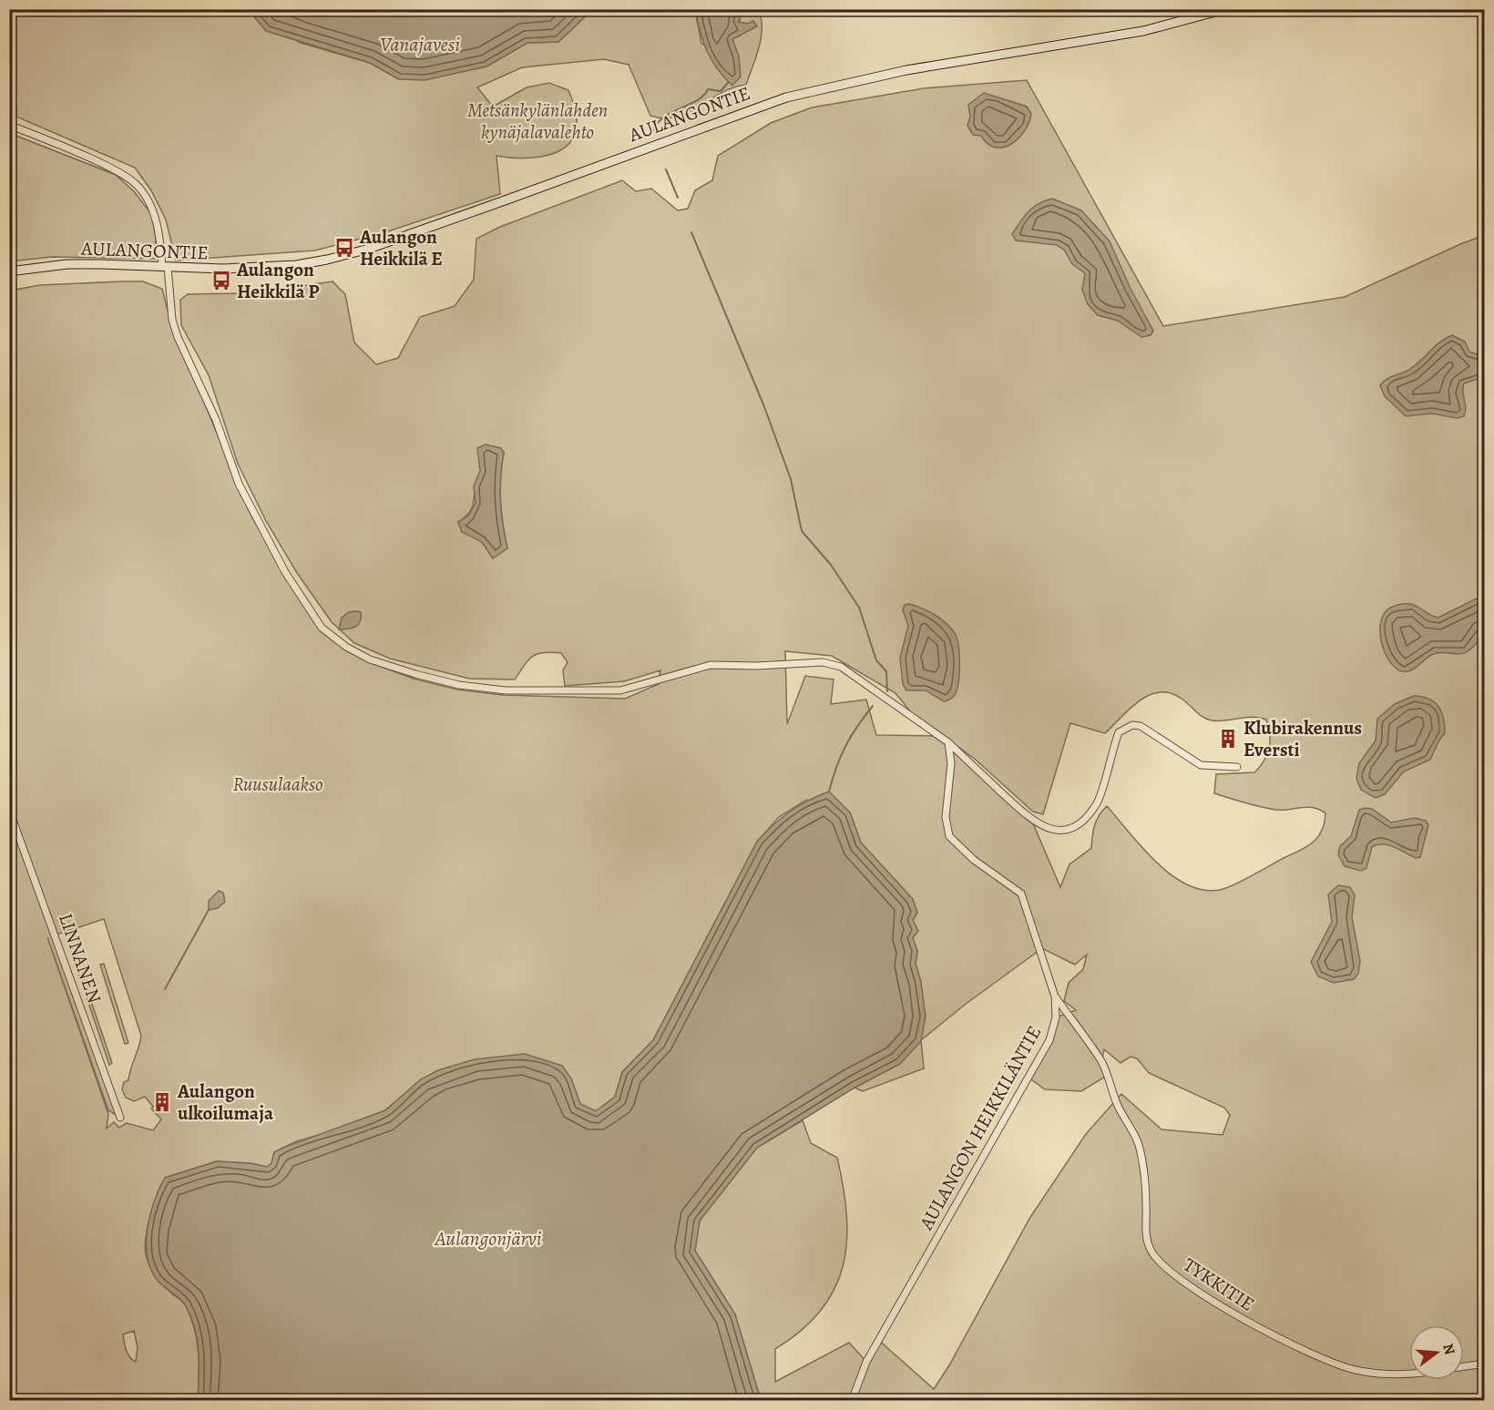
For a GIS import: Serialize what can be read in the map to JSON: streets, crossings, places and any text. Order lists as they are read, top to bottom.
{
  "streets": {
    "street": [
      "AULANGONTIE",
      "LINNANEN",
      "AULANGON HEIKKILÄNTIE",
      "TYKKITIE"
    ]
  },
  "crossings": [
    ["AULANGON HEIKKILÄNTIE", "TYKKITIE"]
  ],
  "water": ["Vanajavesi", "Aulangonjärvi"],
  "parks": ["Metsänkylänlahden kynäjalavalehto", "Ruusulaakso"],
  "places": {
    "bus stop": ["Aulangon Heikkilä E", "Aulangon Heikkilä P"],
    "building": ["Klubirakennus Eversti", "Aulangon ulkoilumaja"]
  },
  "north": "right"
}
